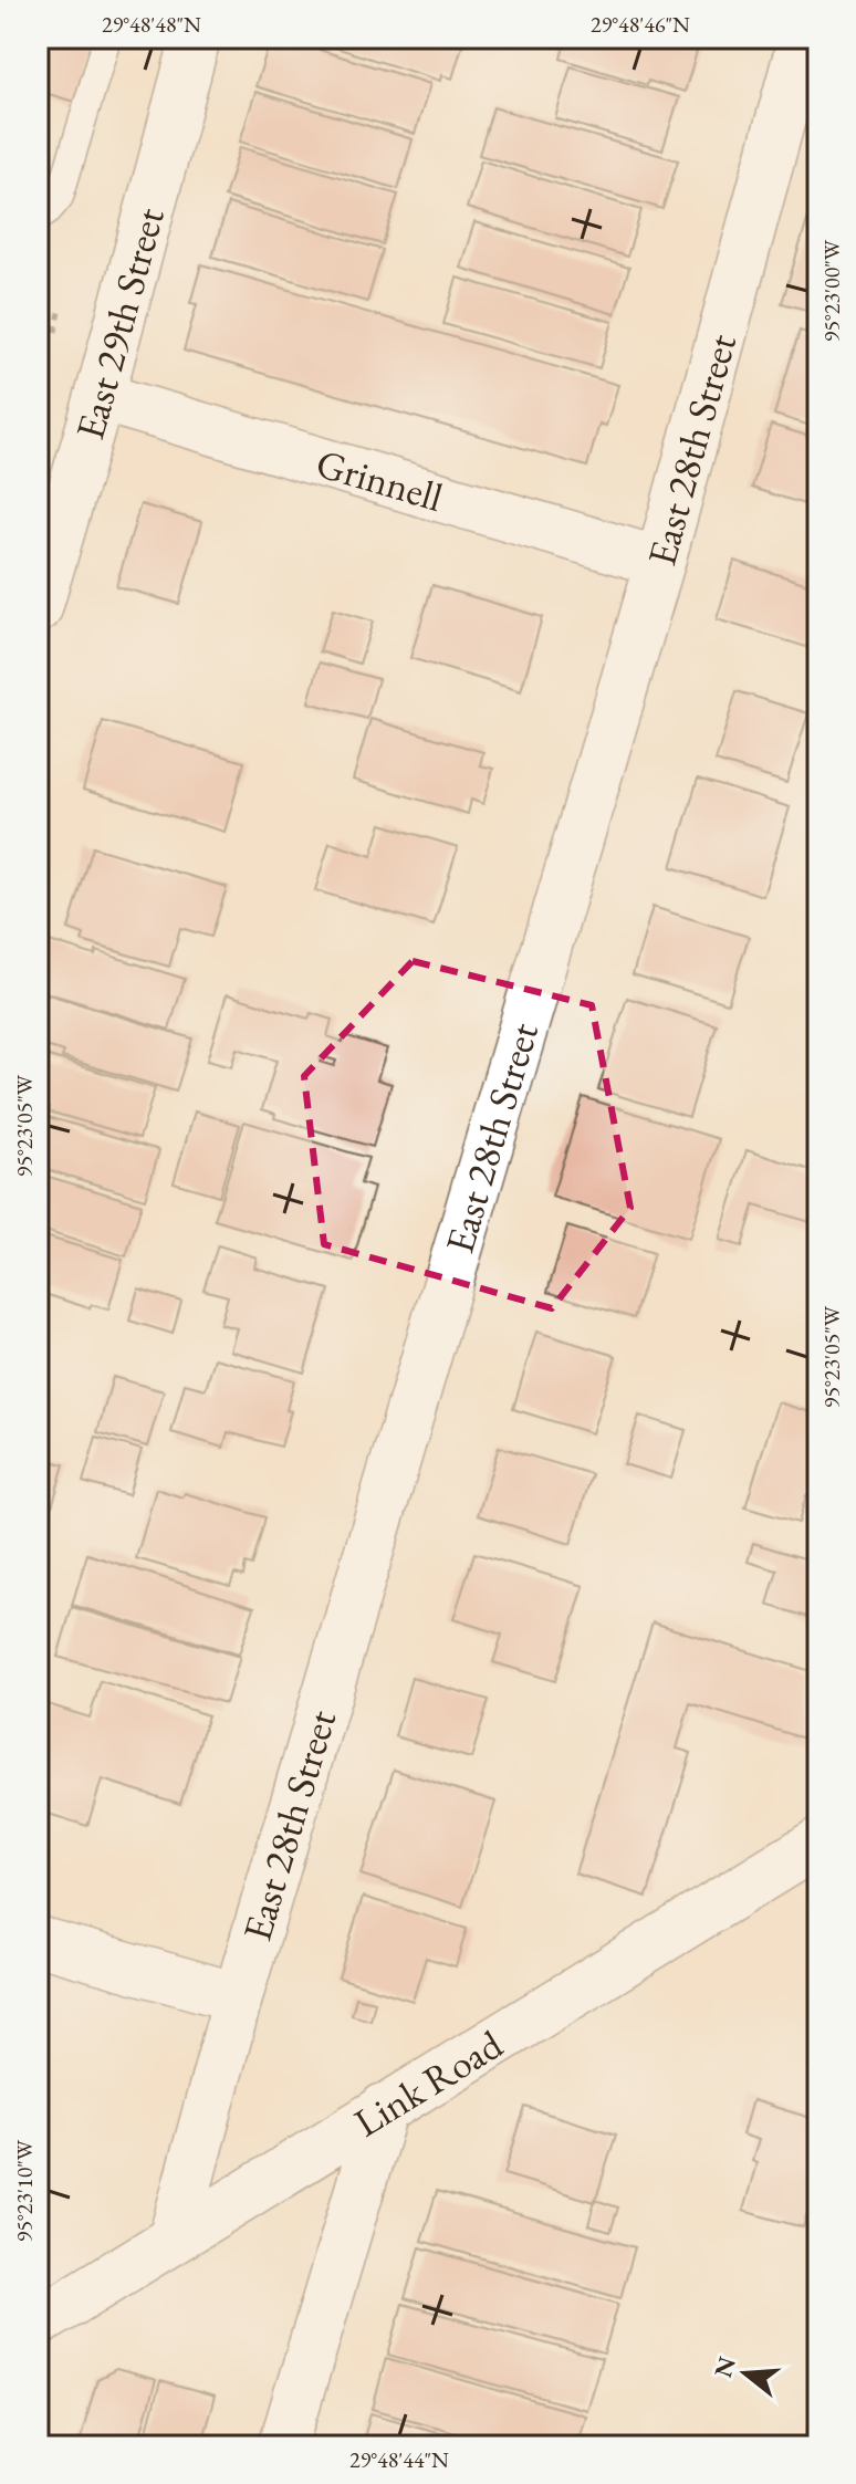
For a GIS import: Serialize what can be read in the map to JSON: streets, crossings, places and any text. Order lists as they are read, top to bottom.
{
  "streets": {
    "street": [
      "East 29th Street",
      "East 28th Street",
      "Grinnell",
      "Link Road"
    ]
  },
  "crossings": [
    ["East 29th Street", "Grinnell"],
    ["East 28th Street", "Grinnell"],
    ["East 28th Street", "Link Road"]
  ],
  "north": "left",
  "coordinates": [
    "29°48'48\"N",
    "29°48'46\"N",
    "95°23'00\"W",
    "95°23'05\"W",
    "95°23'10\"W",
    "29°48'44\"N"
  ]
}
